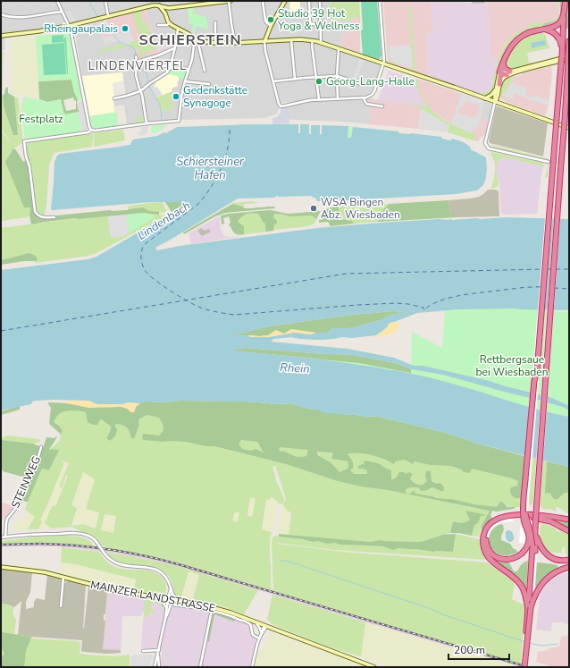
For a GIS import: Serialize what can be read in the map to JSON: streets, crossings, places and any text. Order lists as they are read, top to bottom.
{
  "streets": {
    "main road": ["MAINZER LANDSTRASSE"],
    "street": ["STEINWEG"]
  },
  "districts": ["SCHIERSTEIN", "LINDENVIERTEL"],
  "water": ["Schiersteiner Hafen", "Lindenbach", "Rhein"],
  "parks": ["Festplatz", "Rettbergsaue bei Wiesbaden"],
  "places": [
    "Studio 39 Hot Yoga & Wellness",
    "Rheingaupalais",
    "Georg-Lang-Halle",
    "Gedenkstätte Synagoge",
    "WSA Bingen Abz. Wiesbaden"
  ],
  "scale_bar": "200 m"
}
